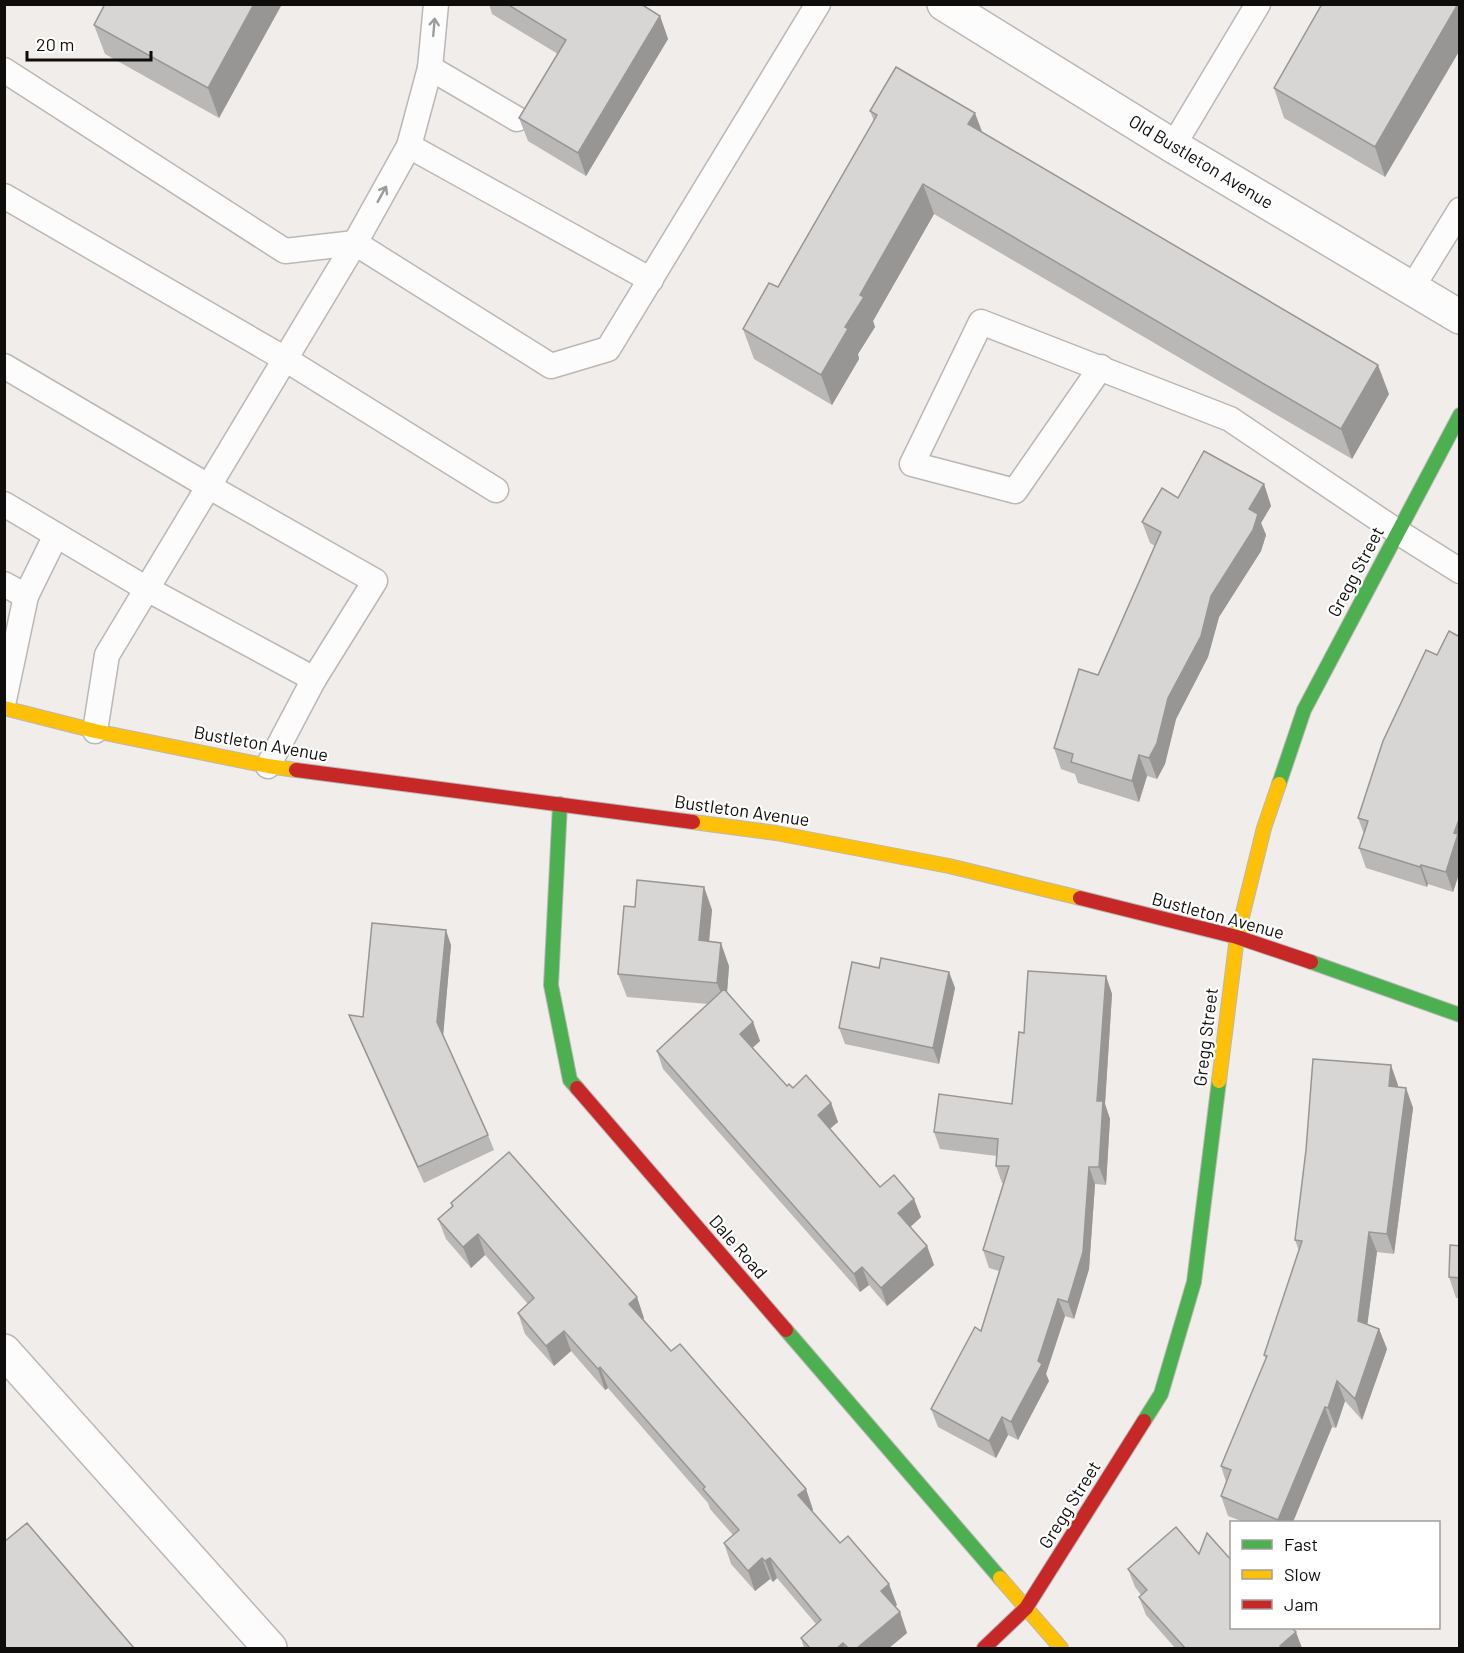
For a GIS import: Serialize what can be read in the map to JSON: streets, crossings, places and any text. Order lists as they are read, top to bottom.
{
  "streets": {
    "street": [
      "Old Bustleton Avenue",
      "Gregg Street",
      "Bustleton Avenue",
      "Dale Road"
    ]
  },
  "crossings": [
    ["Gregg Street", "Bustleton Avenue"],
    ["Gregg Street", "Dale Road"],
    ["Bustleton Avenue", "Dale Road"]
  ],
  "legend": ["Fast", "Slow", "Jam"],
  "scale_bar": "20 m"
}
